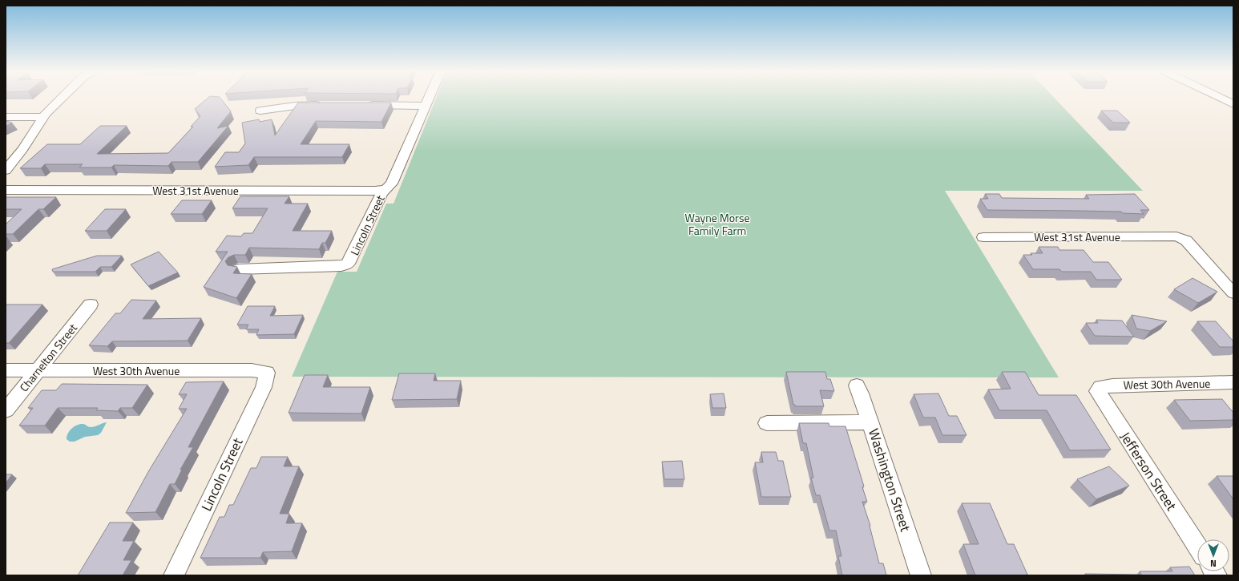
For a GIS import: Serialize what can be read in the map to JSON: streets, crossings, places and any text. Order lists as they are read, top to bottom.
{
  "streets": {
    "street": [
      "West 31st Avenue",
      "Lincoln Street",
      "Charnelton Street",
      "West 30th Avenue",
      "Jefferson Street",
      "Washington Street"
    ]
  },
  "crossings": [
    ["West 31st Avenue", "Lincoln Street"],
    ["Lincoln Street", "West 30th Avenue"],
    ["Charnelton Street", "West 30th Avenue"],
    ["West 30th Avenue", "Jefferson Street"]
  ],
  "parks": ["Wayne Morse Family Farm"],
  "north": "bottom"
}
